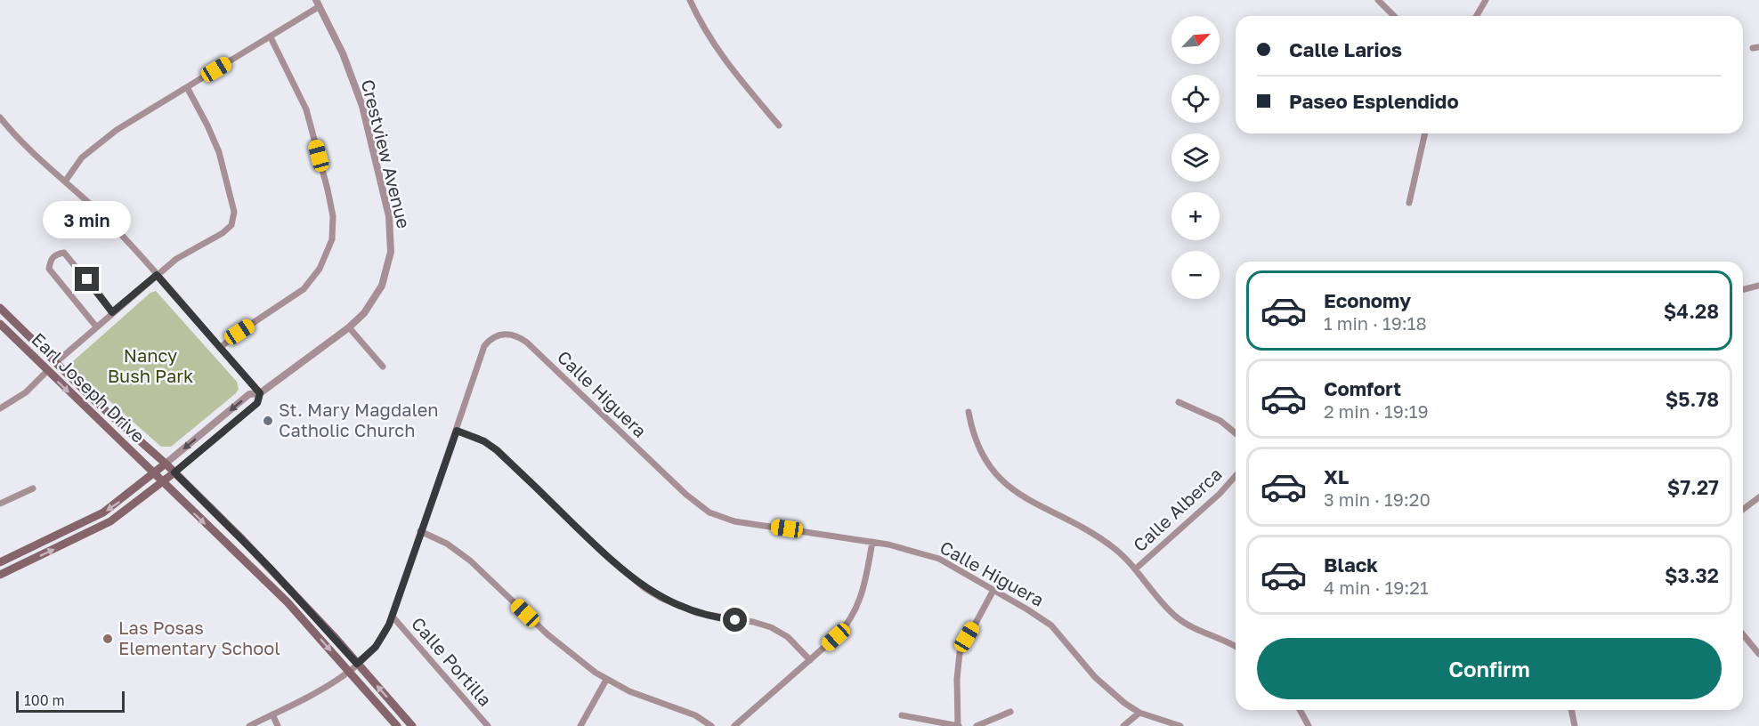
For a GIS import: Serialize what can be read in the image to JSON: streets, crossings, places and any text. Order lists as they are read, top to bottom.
{
  "streets": {
    "main road": ["Earl Joseph Drive"],
    "street": [
      "Crestview Avenue",
      "Calle Higuera",
      "Calle Alberca",
      "Calle Portilla"
    ]
  },
  "crossings": [
    ["Crestview Avenue", "Earl Joseph Drive"]
  ],
  "parks": ["Nancy Bush Park"],
  "places": ["St. Mary Magdalen Catholic Church", "Las Posas Elementary School"],
  "scale_bar": "100 m",
  "north": "top right",
  "page": {
    "map_buttons": ["+", "−"],
    "banner": ["Calle Larios", "Paseo Esplendido"],
    "bubble": "3 min",
    "list": [
      {
        "name": "Economy",
        "note": "1 min · 19:18",
        "value": "$4.28"
      },
      {
        "name": "Comfort",
        "note": "2 min · 19:19",
        "value": "$5.78"
      },
      {
        "name": "XL",
        "note": "3 min · 19:20",
        "value": "$7.27"
      },
      {
        "name": "Black",
        "note": "4 min · 19:21",
        "value": "$3.32"
      }
    ],
    "buttons": "Confirm",
    "scale": "100 m"
  }
}
